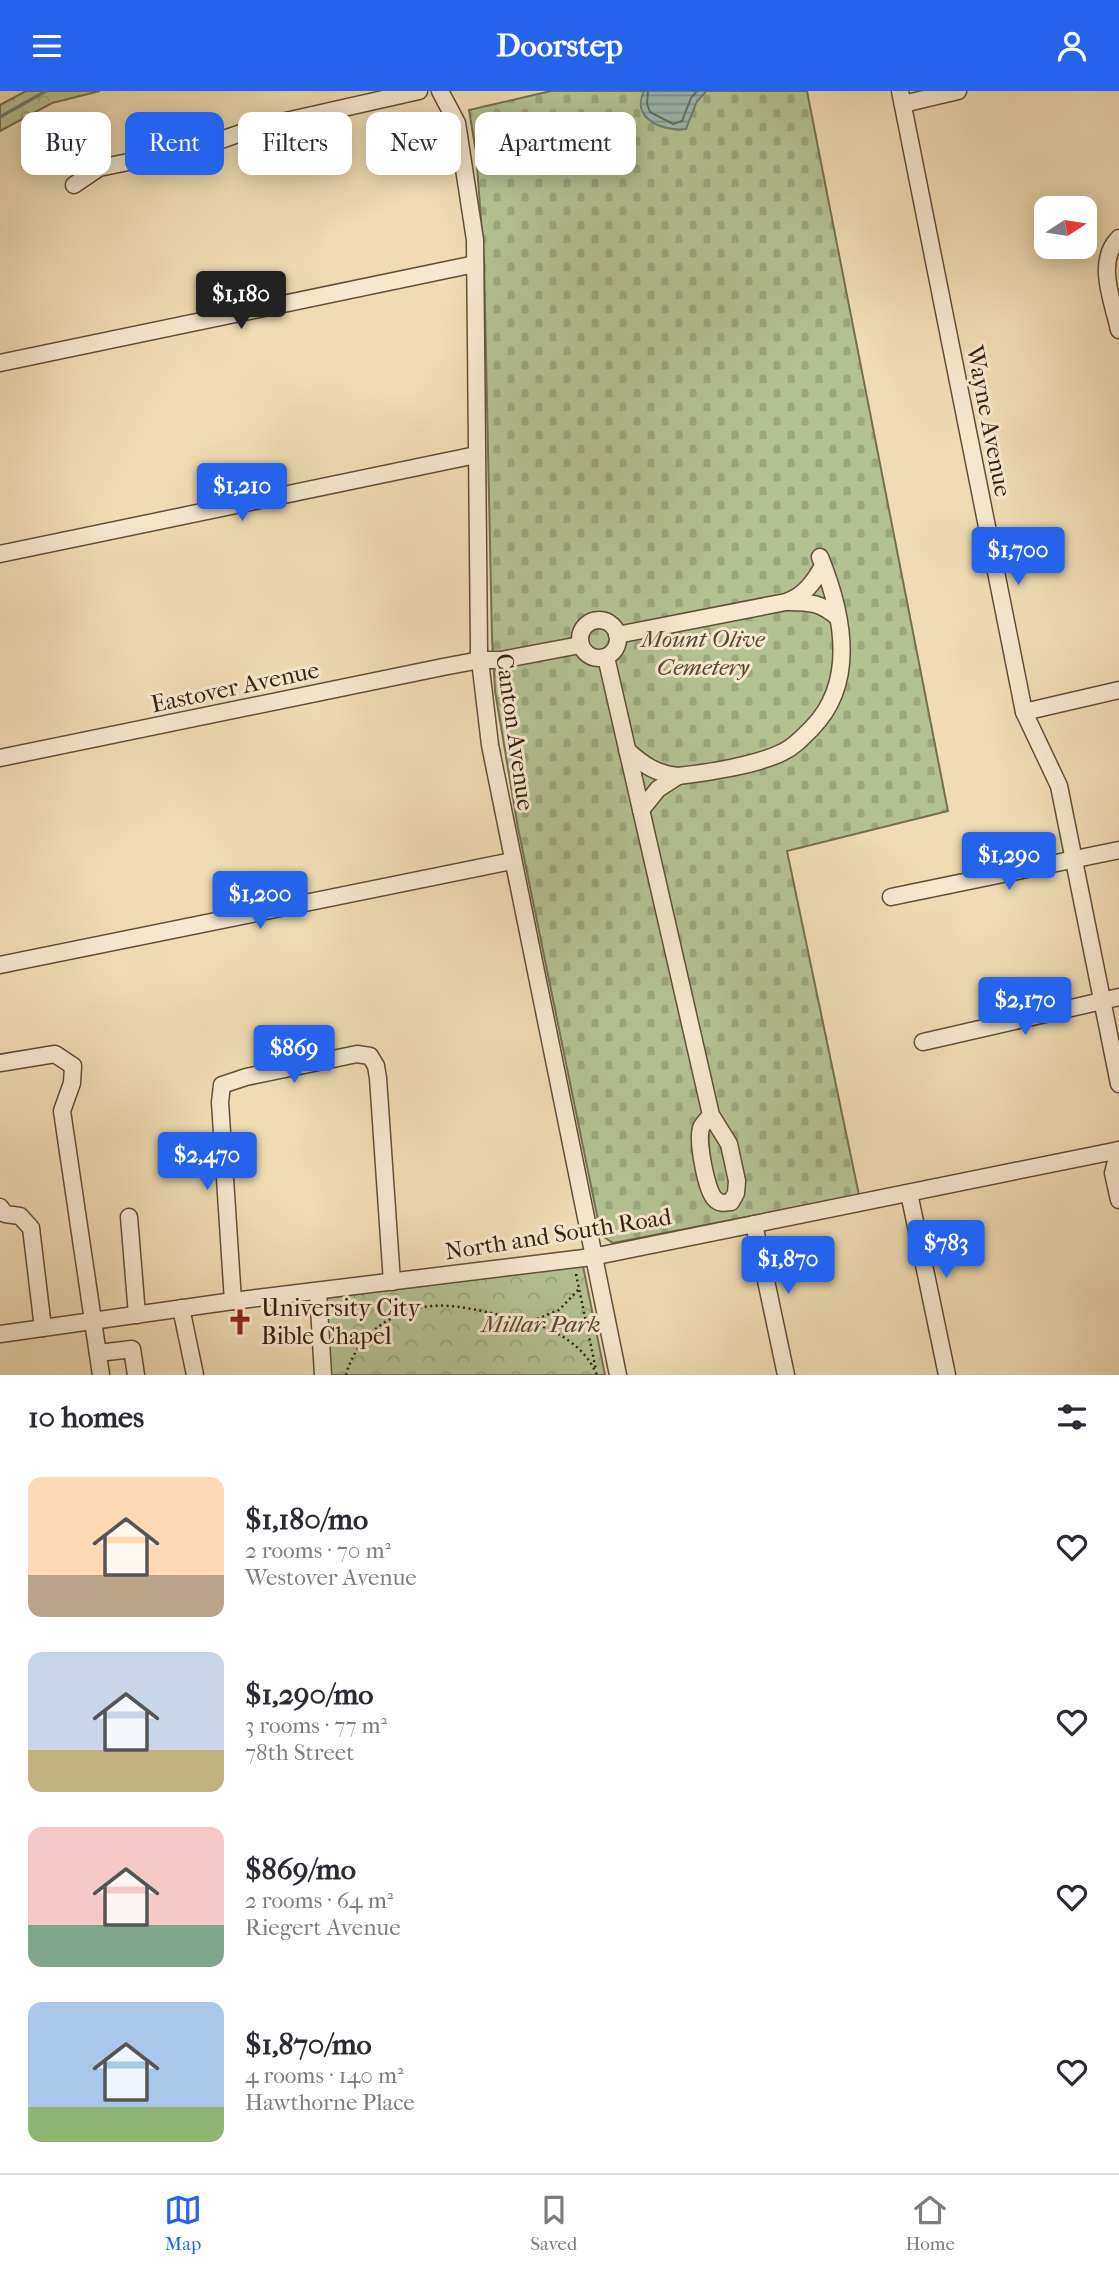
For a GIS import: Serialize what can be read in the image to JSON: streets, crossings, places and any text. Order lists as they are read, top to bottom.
{
  "streets": {
    "street": [
      "Wayne Avenue",
      "Eastover Avenue",
      "Canton Avenue",
      "North and South Road"
    ]
  },
  "crossings": [
    ["Eastover Avenue", "Canton Avenue"],
    ["Canton Avenue", "North and South Road"]
  ],
  "parks": ["Mount Olive Cemetery", "Millar Park"],
  "places": {
    "church": ["University City Bible Chapel"]
  },
  "north": "right",
  "page": {
    "header": "Doorstep",
    "chip": [
      "Buy",
      "Rent",
      "Filters",
      "New",
      "Apartment"
    ],
    "price": [
      "$1,180",
      "$1,210",
      "$1,700",
      "$1,290",
      "$1,200",
      "$2,170",
      "$869",
      "$2,470",
      "$783",
      "$1,870"
    ],
    "heading": "10 homes",
    "list": [
      {
        "name": "$1,180/mo",
        "note": "2 rooms · 70 m² · Westover Avenue"
      },
      {
        "name": "$1,290/mo",
        "note": "3 rooms · 77 m² · 78th Street"
      },
      {
        "name": "$869/mo",
        "note": "2 rooms · 64 m² · Riegert Avenue"
      },
      {
        "name": "$1,870/mo",
        "note": "4 rooms · 140 m² · Hawthorne Place"
      }
    ],
    "tabs": ["Map", "Saved", "Home"]
  }
}
